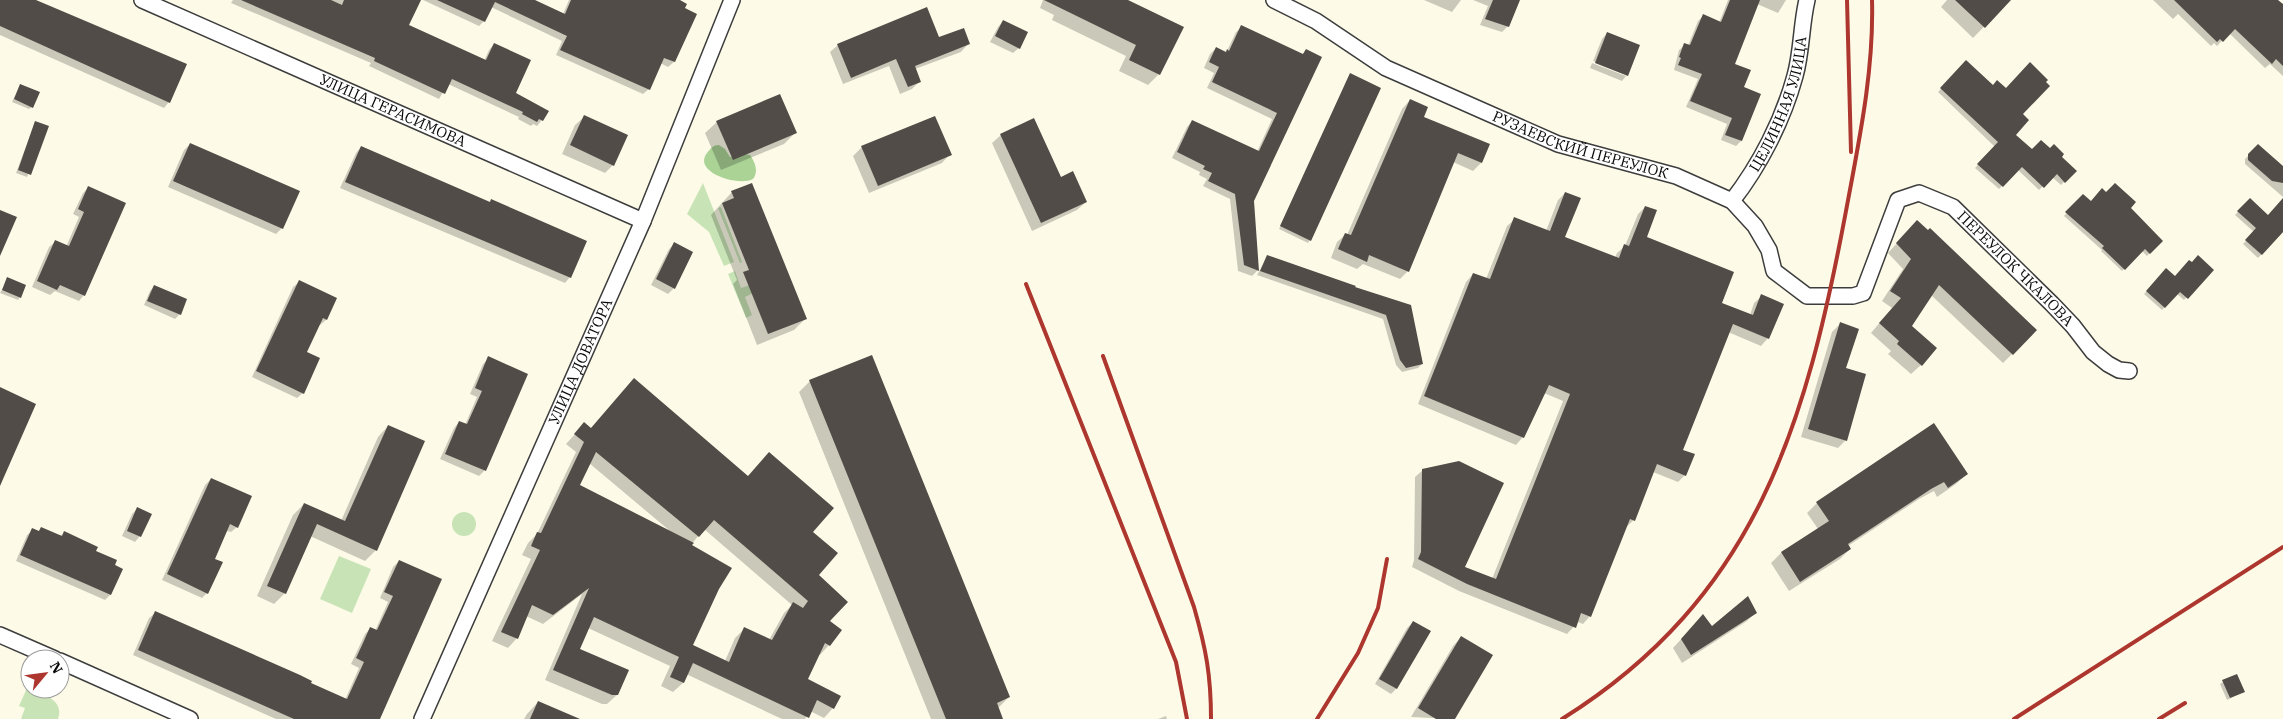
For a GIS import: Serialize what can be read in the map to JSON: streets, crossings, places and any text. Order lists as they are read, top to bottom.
{
  "streets": {
    "street": [
      "ЦЕЛИННАЯ УЛИЦА",
      "УЛИЦА ГЕРАСИМОВА",
      "РУЗАЕВСКИЙ ПЕРЕУЛОК",
      "ПЕРЕУЛОК ЧКАЛОВА",
      "УЛИЦА ДОВАТОРА"
    ]
  },
  "crossings": [
    ["ЦЕЛИННАЯ УЛИЦА", "РУЗАЕВСКИЙ ПЕРЕУЛОК"],
    ["УЛИЦА ГЕРАСИМОВА", "УЛИЦА ДОВАТОРА"],
    ["РУЗАЕВСКИЙ ПЕРЕУЛОК", "ПЕРЕУЛОК ЧКАЛОВА"]
  ],
  "north": "top right"
}
